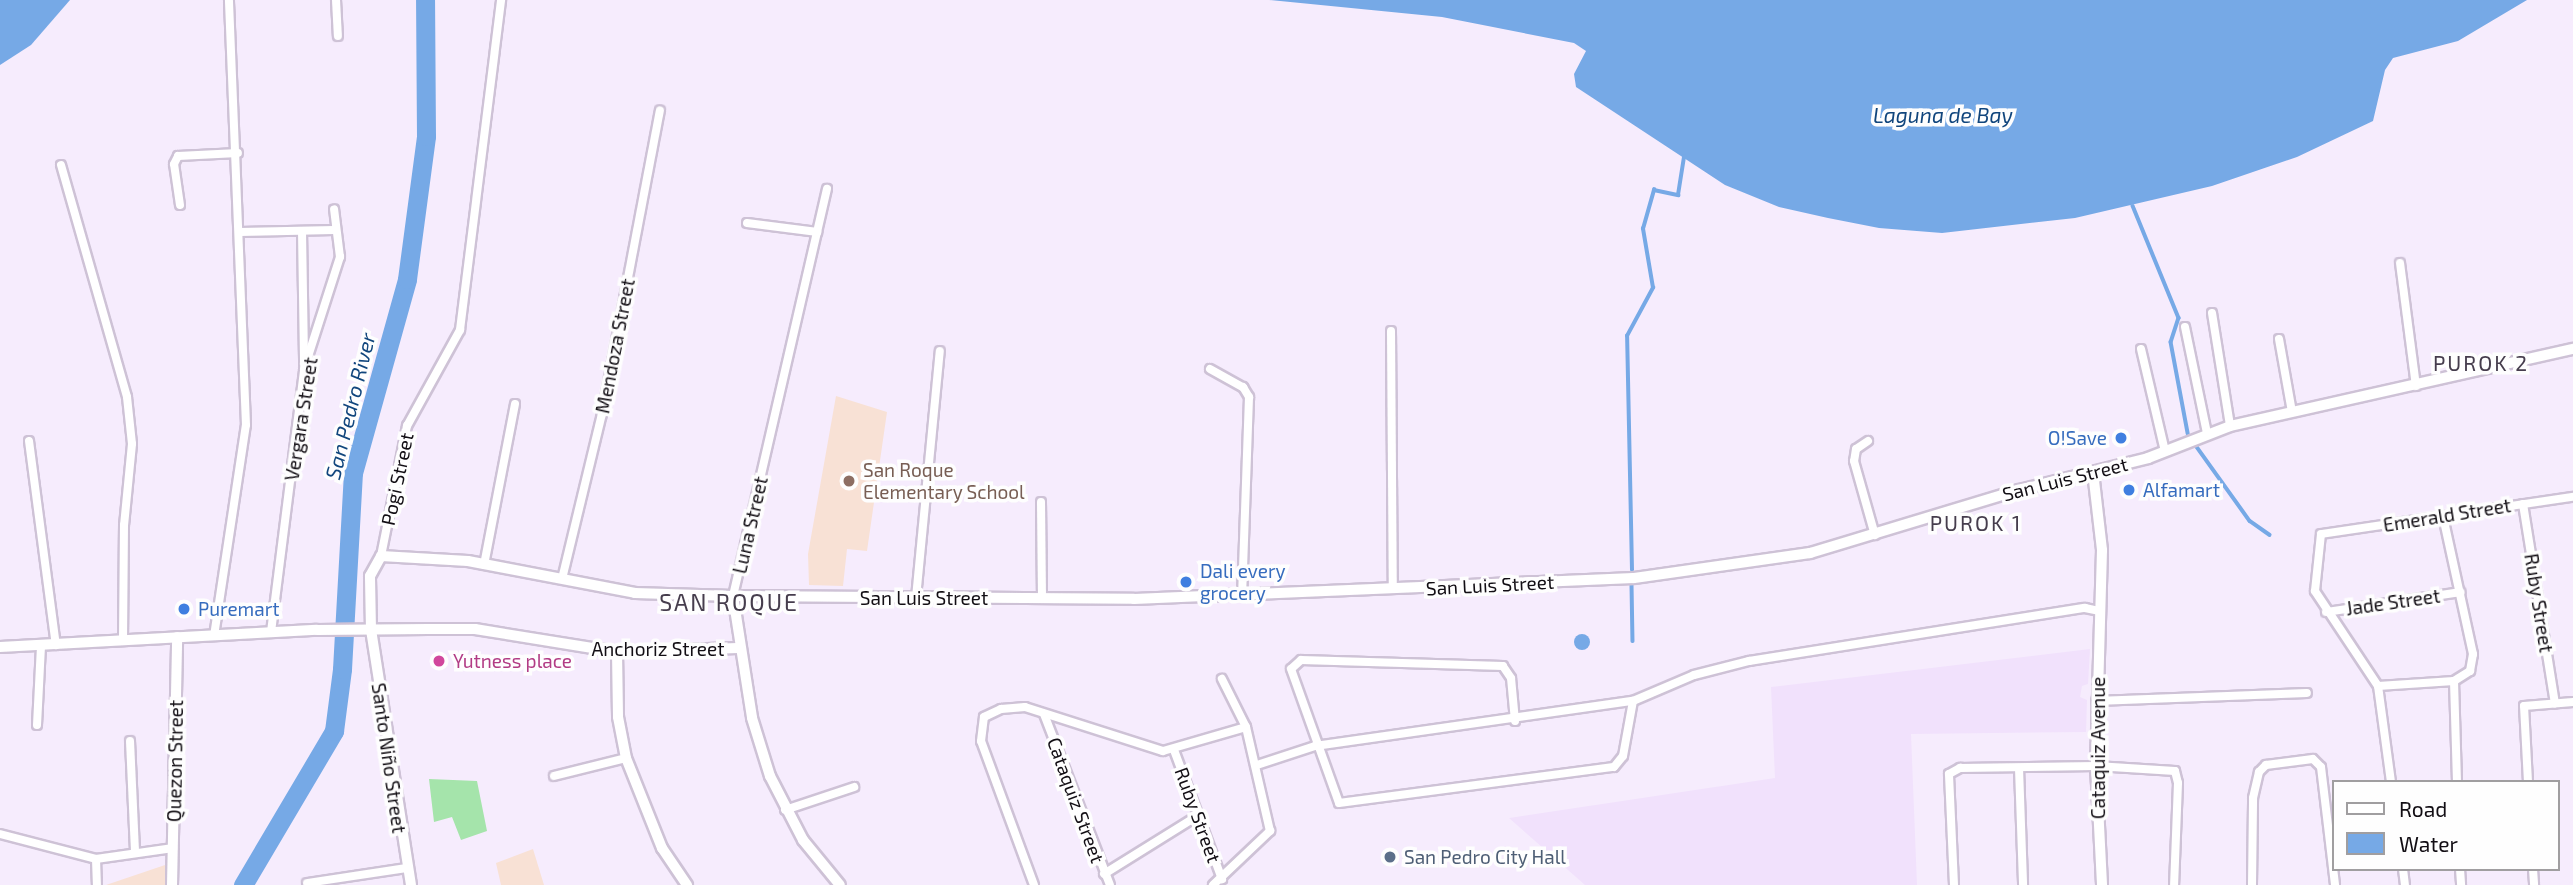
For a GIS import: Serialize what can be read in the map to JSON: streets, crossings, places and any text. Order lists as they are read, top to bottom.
{
  "streets": {
    "street": [
      "Mendoza Street",
      "Vergara Street",
      "Pogi Street",
      "San Luis Street",
      "Emerald Street",
      "Luna Street",
      "Jade Street",
      "Ruby Street",
      "Anchoriz Street",
      "Cataquiz Avenue",
      "Santo Niño Street",
      "Quezon Street",
      "Cataquiz Street"
    ]
  },
  "crossings": [
    ["Mendoza Street", "San Luis Street"],
    ["Vergara Street", "Anchoriz Street"],
    ["Pogi Street", "San Luis Street"],
    ["Pogi Street", "Santo Niño Street"],
    ["San Luis Street", "Luna Street"],
    ["San Luis Street", "Cataquiz Avenue"],
    ["San Luis Street", "Santo Niño Street"],
    ["Emerald Street", "Jade Street"],
    ["Emerald Street", "Ruby Street"],
    ["Luna Street", "Anchoriz Street"],
    ["Anchoriz Street", "Santo Niño Street"],
    ["Anchoriz Street", "Quezon Street"]
  ],
  "districts": ["PUROK 2", "PUROK 1", "SAN ROQUE"],
  "water": ["Laguna de Bay", "San Pedro River"],
  "places": [
    "O!Save",
    "San Roque Elementary School",
    "Alfamart",
    "Dali every grocery",
    "Puremart",
    "Yutness place",
    "San Pedro City Hall"
  ],
  "legend": ["Road", "Water"]
}
